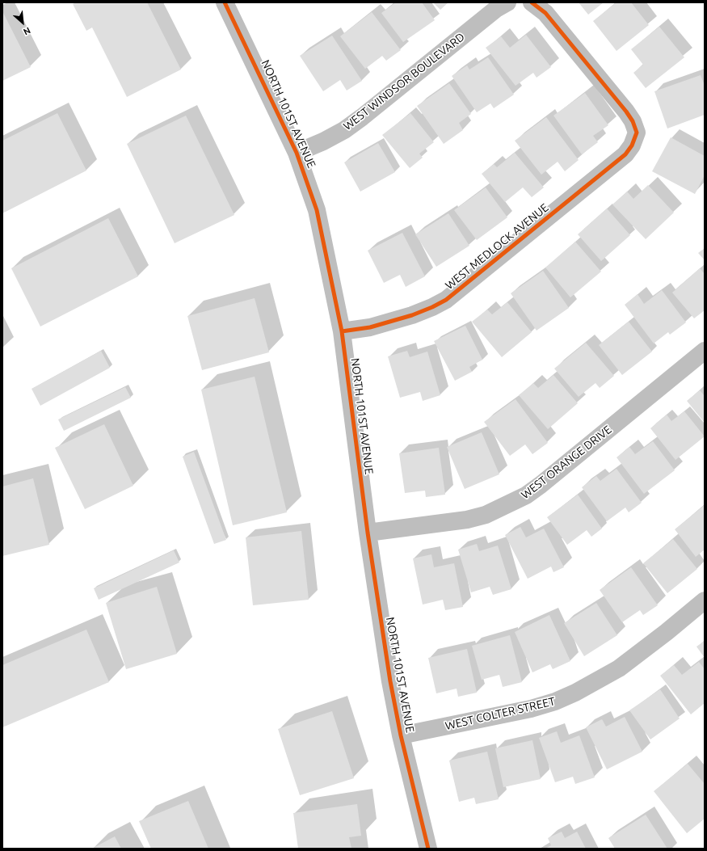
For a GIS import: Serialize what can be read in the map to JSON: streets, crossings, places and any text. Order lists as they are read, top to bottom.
{
  "streets": {
    "street": [
      "WEST WINDSOR BOULEVARD",
      "NORTH 101ST AVENUE",
      "WEST MEDLOCK AVENUE",
      "WEST ORANGE DRIVE",
      "WEST COLTER STREET"
    ]
  },
  "crossings": [
    ["WEST WINDSOR BOULEVARD", "NORTH 101ST AVENUE"],
    ["NORTH 101ST AVENUE", "WEST MEDLOCK AVENUE"],
    ["NORTH 101ST AVENUE", "WEST ORANGE DRIVE"],
    ["NORTH 101ST AVENUE", "WEST COLTER STREET"]
  ],
  "north": "bottom right"
}
